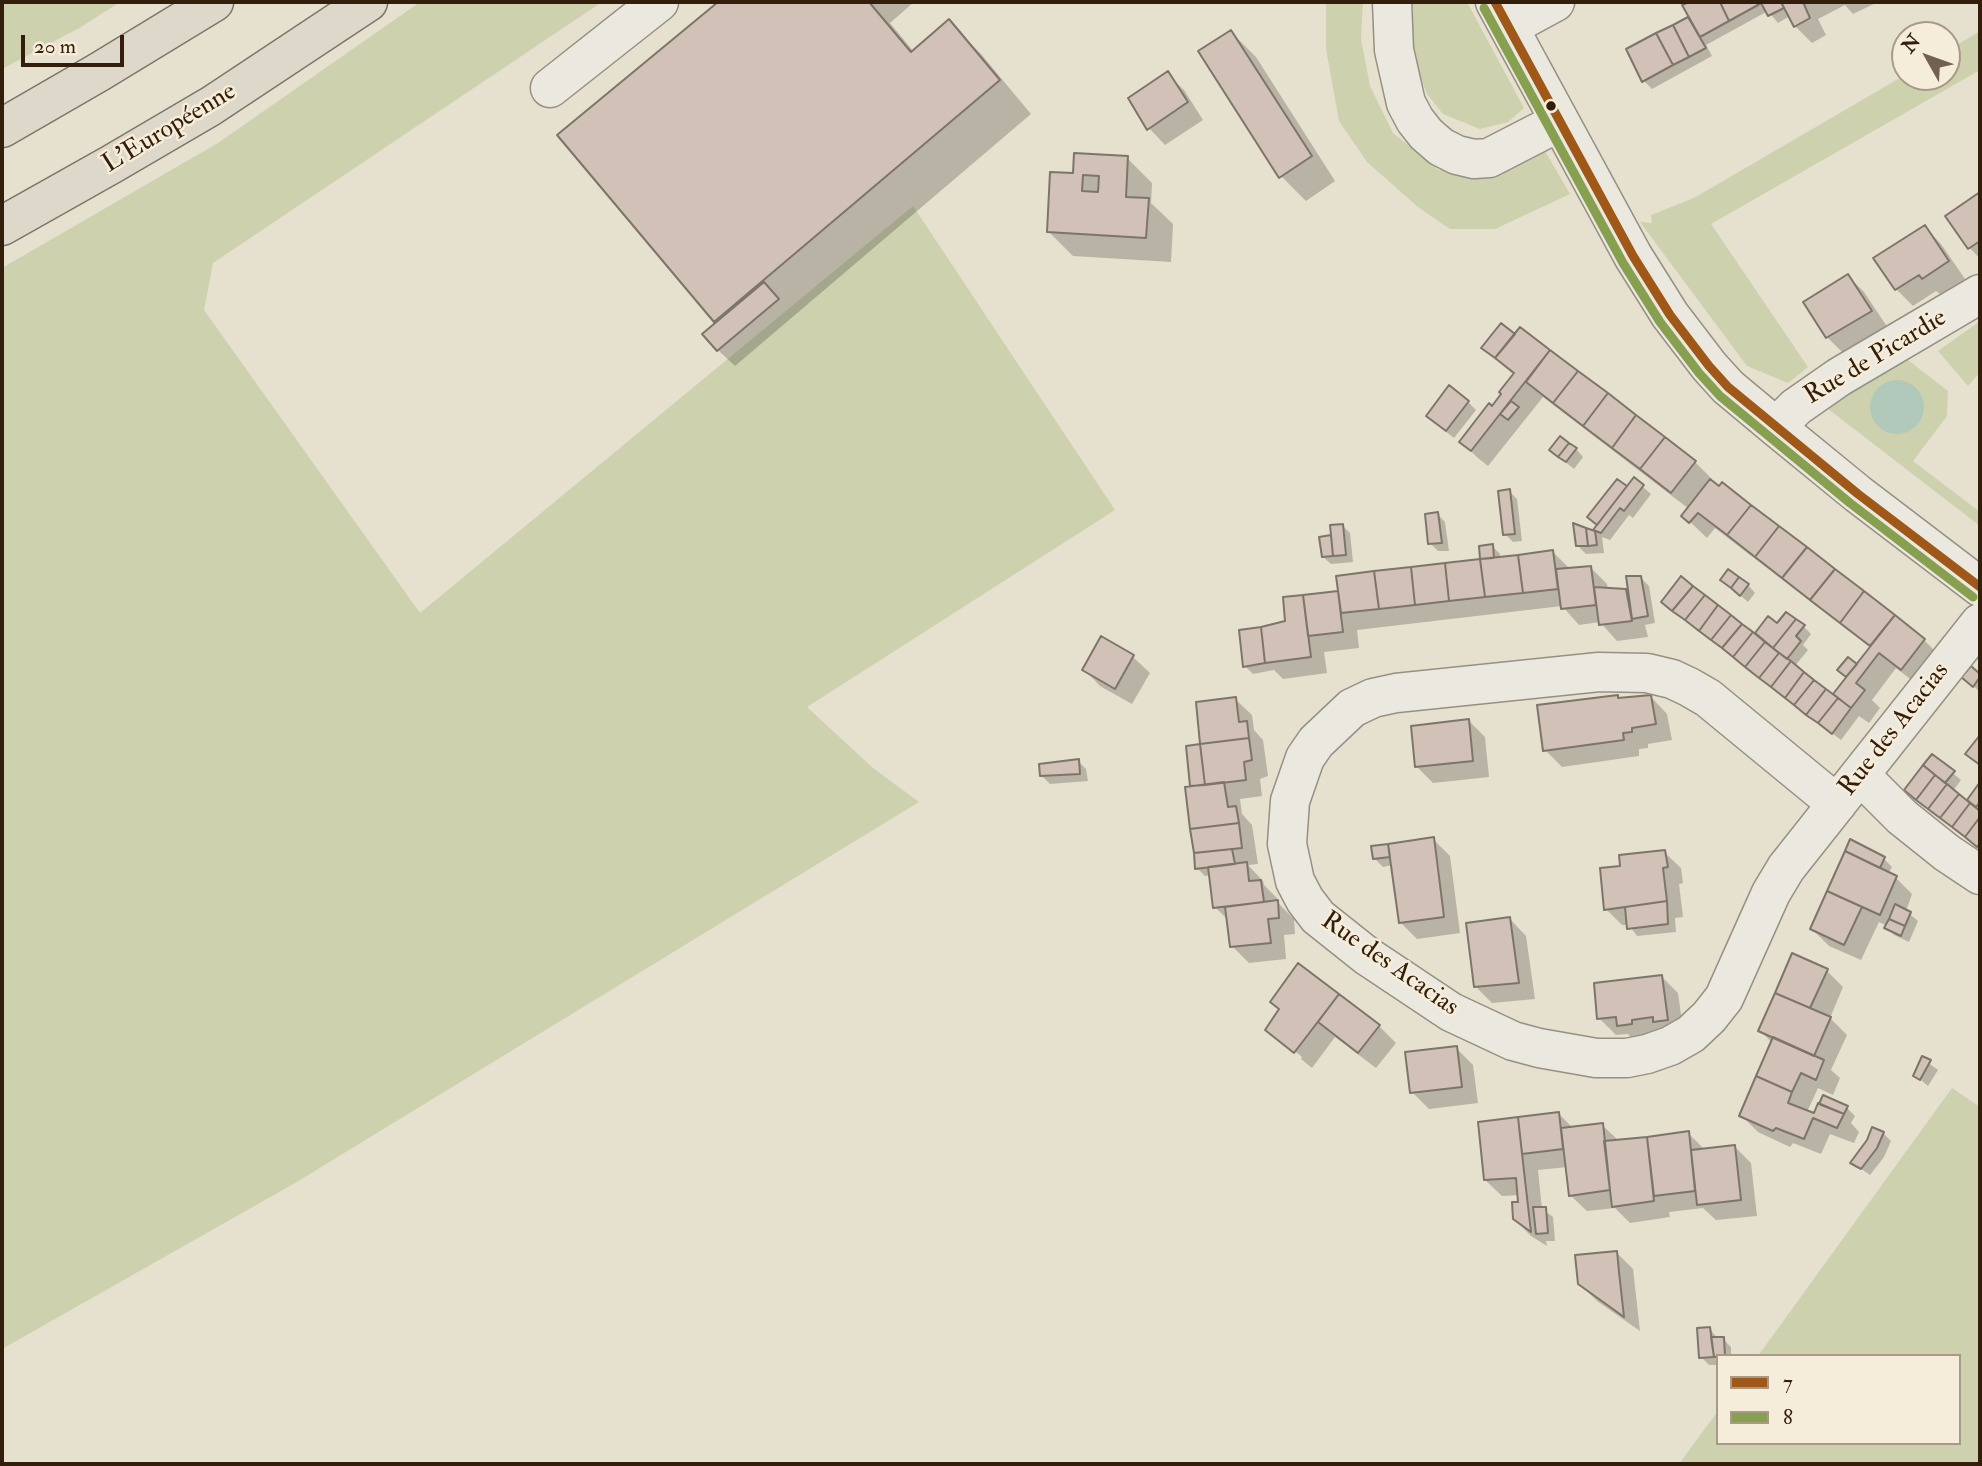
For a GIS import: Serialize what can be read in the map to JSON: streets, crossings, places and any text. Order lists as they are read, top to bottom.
{
  "streets": {
    "highway": ["L'Européenne"],
    "street": ["Rue de Picardie", "Rue des Acacias"]
  },
  "lines": ["transit line 7", "transit line 8"],
  "legend": ["7", "8"],
  "scale_bar": "20 m",
  "north": "top left"
}
